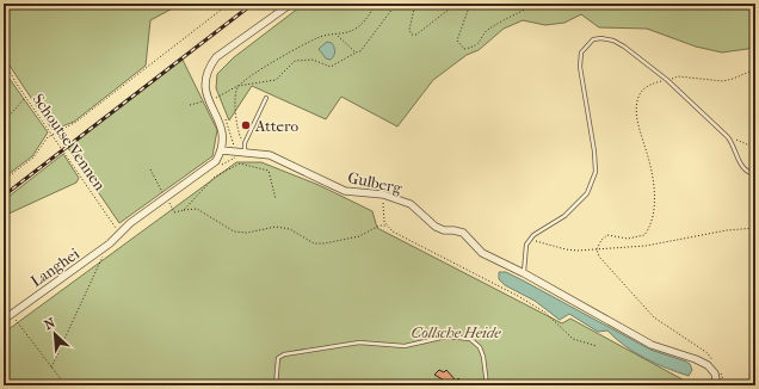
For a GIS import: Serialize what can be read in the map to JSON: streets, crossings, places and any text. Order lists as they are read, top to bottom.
{
  "streets": {
    "street": ["Gulberg", "Langhei"],
    "path": ["Schoutse Vennen"]
  },
  "crossings": [
    ["Schoutse Vennen", "Langhei"]
  ],
  "parks": ["Collsche Heide"],
  "places": ["Attero"],
  "north": "top left"
}
